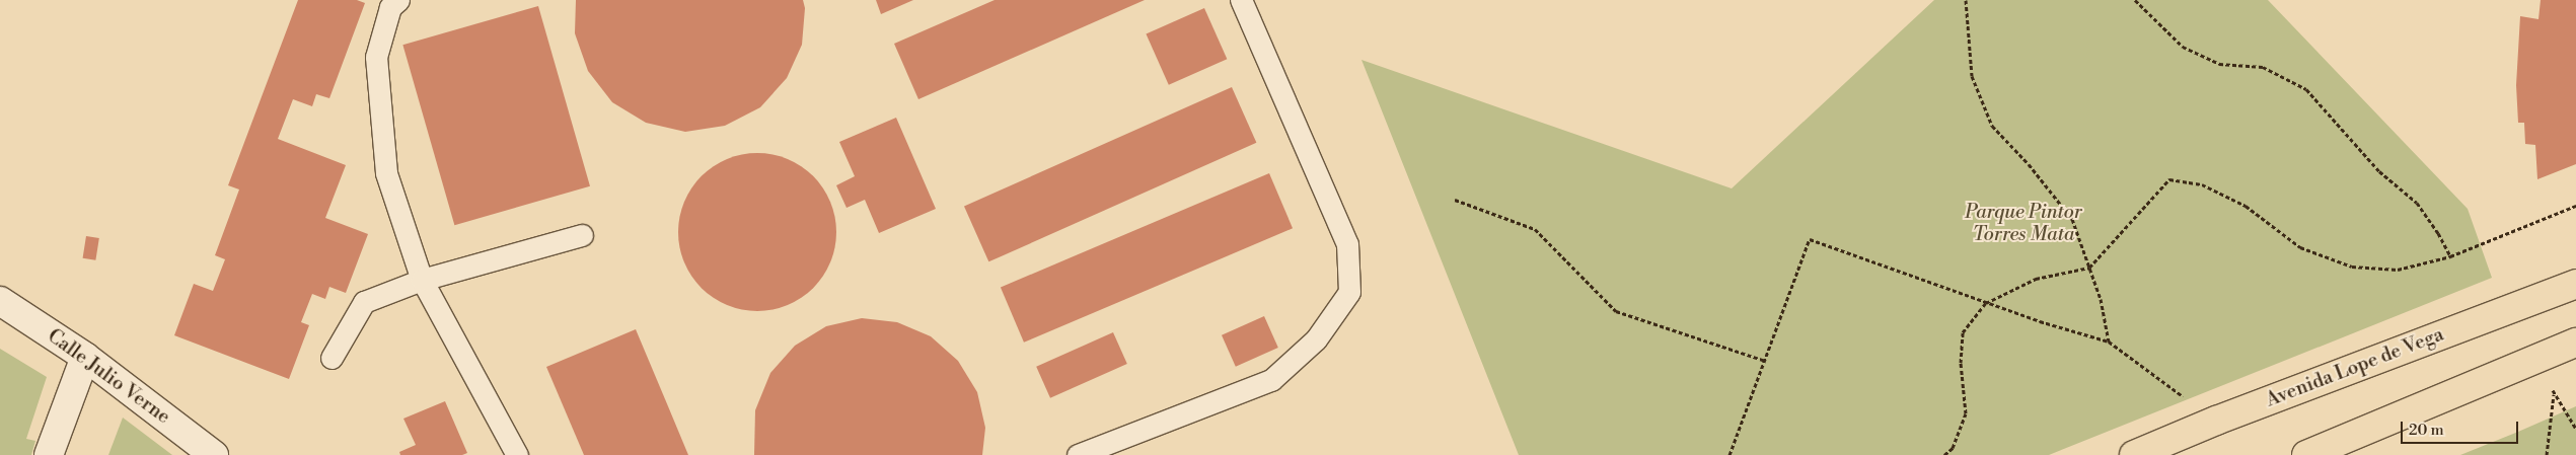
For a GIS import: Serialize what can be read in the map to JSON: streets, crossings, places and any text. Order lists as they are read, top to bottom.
{
  "streets": {
    "main road": ["Avenida Lope de Vega"],
    "street": ["Calle Julio Verne"]
  },
  "parks": ["Parque Pintor Torres Mata"],
  "scale_bar": "20 m"
}
